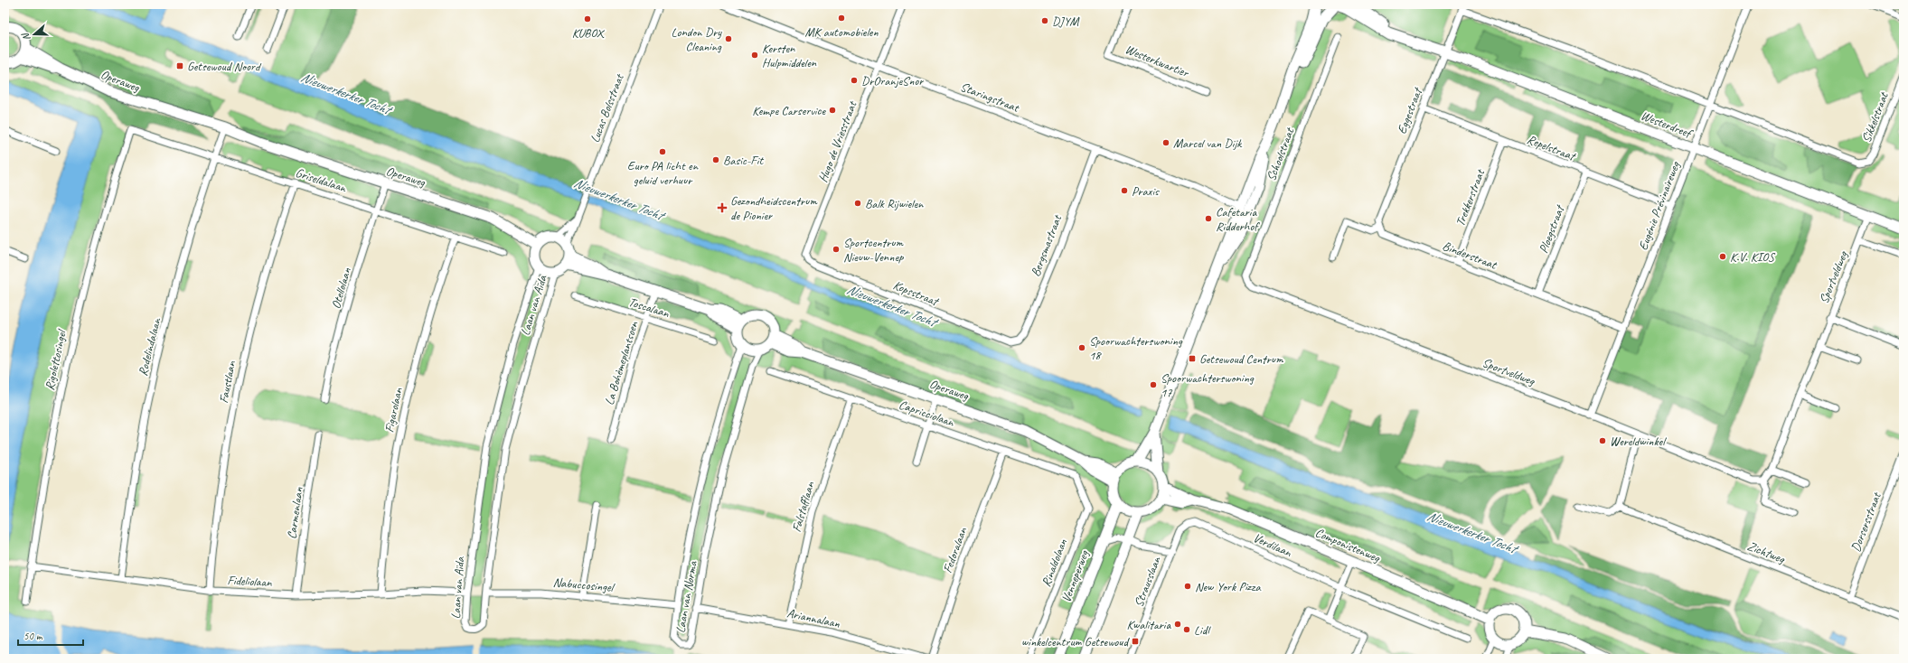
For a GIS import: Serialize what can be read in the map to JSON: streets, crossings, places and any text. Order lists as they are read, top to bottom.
{
  "streets": {
    "main road": [
      "Operaweg",
      "Westerdreef",
      "Componistenweg",
      "Venneperweg"
    ],
    "street": [
      "Westerkwartier",
      "Staringstraat",
      "Lucas Bolsstraat",
      "Eggestraat",
      "Sikkelstraat",
      "Hugo de Vriesstraat",
      "Repelstraat",
      "Schoolstraat",
      "Griseldalaan",
      "Trekkerstraat",
      "Eugénie Prévinaireweg",
      "Ploegstraat",
      "Bergsmastraat",
      "Binderstraat",
      "Sportveldweg",
      "Otellolaan",
      "Kopsstraat",
      "Laan van Aïda",
      "Toscalaan",
      "Rodelindalaan",
      "Rigolettosingel",
      "La Bohèmeplantsoen",
      "Faustlaan",
      "Figarolaan",
      "Capricciolaan",
      "Falstafflaan",
      "Carmenlaan",
      "Dorsersstraat",
      "Verdilaan",
      "Fedoralaan",
      "Zichtweg",
      "Rinaldolaan",
      "Fideliolaan",
      "Strausslaan",
      "Nabuccosingel",
      "Laan van Norma",
      "Ariannalaan"
    ]
  },
  "crossings": [
    ["Operaweg", "Lucas Bolsstraat"],
    ["Operaweg", "Otellolaan"],
    ["Operaweg", "Laan van Aïda"],
    ["Operaweg", "Rodelindalaan"],
    ["Operaweg", "Componistenweg"],
    ["Operaweg", "Venneperweg"],
    ["Operaweg", "Laan van Norma"],
    ["Staringstraat", "Hugo de Vriesstraat"],
    ["Staringstraat", "Bergsmastraat"],
    ["Lucas Bolsstraat", "Laan van Aïda"],
    ["Eggestraat", "Westerdreef"],
    ["Eggestraat", "Repelstraat"],
    ["Eggestraat", "Binderstraat"],
    ["Sikkelstraat", "Eugénie Prévinaireweg"],
    ["Westerdreef", "Eugénie Prévinaireweg"],
    ["Westerdreef", "Sportveldweg"],
    ["Hugo de Vriesstraat", "Kopsstraat"],
    ["Repelstraat", "Trekkerstraat"],
    ["Repelstraat", "Eugénie Prévinaireweg"],
    ["Repelstraat", "Ploegstraat"],
    ["Schoolstraat", "Sportveldweg"],
    ["Griseldalaan", "Otellolaan"],
    ["Griseldalaan", "Rodelindalaan"],
    ["Griseldalaan", "Rigolettosingel"],
    ["Griseldalaan", "Faustlaan"],
    ["Griseldalaan", "Figarolaan"],
    ["Trekkerstraat", "Binderstraat"],
    ["Eugénie Prévinaireweg", "Binderstraat"],
    ["Eugénie Prévinaireweg", "Sportveldweg"],
    ["Ploegstraat", "Binderstraat"],
    ["Bergsmastraat", "Kopsstraat"],
    ["Laan van Aïda", "Fideliolaan"],
    ["Laan van Aïda", "Nabuccosingel"],
    ["Toscalaan", "La Bohèmeplantsoen"],
    ["Rodelindalaan", "Fideliolaan"],
    ["Rigolettosingel", "Fideliolaan"],
    ["Faustlaan", "Fideliolaan"],
    ["Figarolaan", "Fideliolaan"],
    ["Capricciolaan", "Falstafflaan"],
    ["Capricciolaan", "Fedoralaan"],
    ["Capricciolaan", "Rinaldolaan"],
    ["Falstafflaan", "Ariannalaan"],
    ["Carmenlaan", "Fideliolaan"],
    ["Dorsersstraat", "Zichtweg"],
    ["Verdilaan", "Strausslaan"],
    ["Componistenweg", "Venneperweg"],
    ["Nabuccosingel", "Laan van Norma"],
    ["Laan van Norma", "Ariannalaan"]
  ],
  "water": ["Nieuwerkerker Tocht"],
  "places": {
    "other": [
      "MK automobielen",
      "KUBOX",
      "DJYM",
      "London Dry Cleaning",
      "Kersten Hulpmiddelen",
      "DrOranjeSnor",
      "Kempe Carservice",
      "Marcel van Dijk",
      "Euro PA licht en geluid verhuur",
      "Basic-Fit",
      "Praxis",
      "Balk Rijwielen",
      "Cafetaria Ridderhof",
      "Sportcentrum Nieuw-Vennep",
      "K.V. KIOS",
      "Spoorwachterswoning 18",
      "Spoorwachterswoning 17",
      "Wereldwinkel",
      "New York Pizza",
      "Kwalitaria",
      "Lidl"
    ],
    "transit": ["Getsewoud Noord", "Getsewoud Centrum", "winkelcentrum Getsewoud"],
    "health": ["Gezondheidscentrum de Pionier"]
  },
  "scale_bar": "50 m",
  "north": "left"
}
